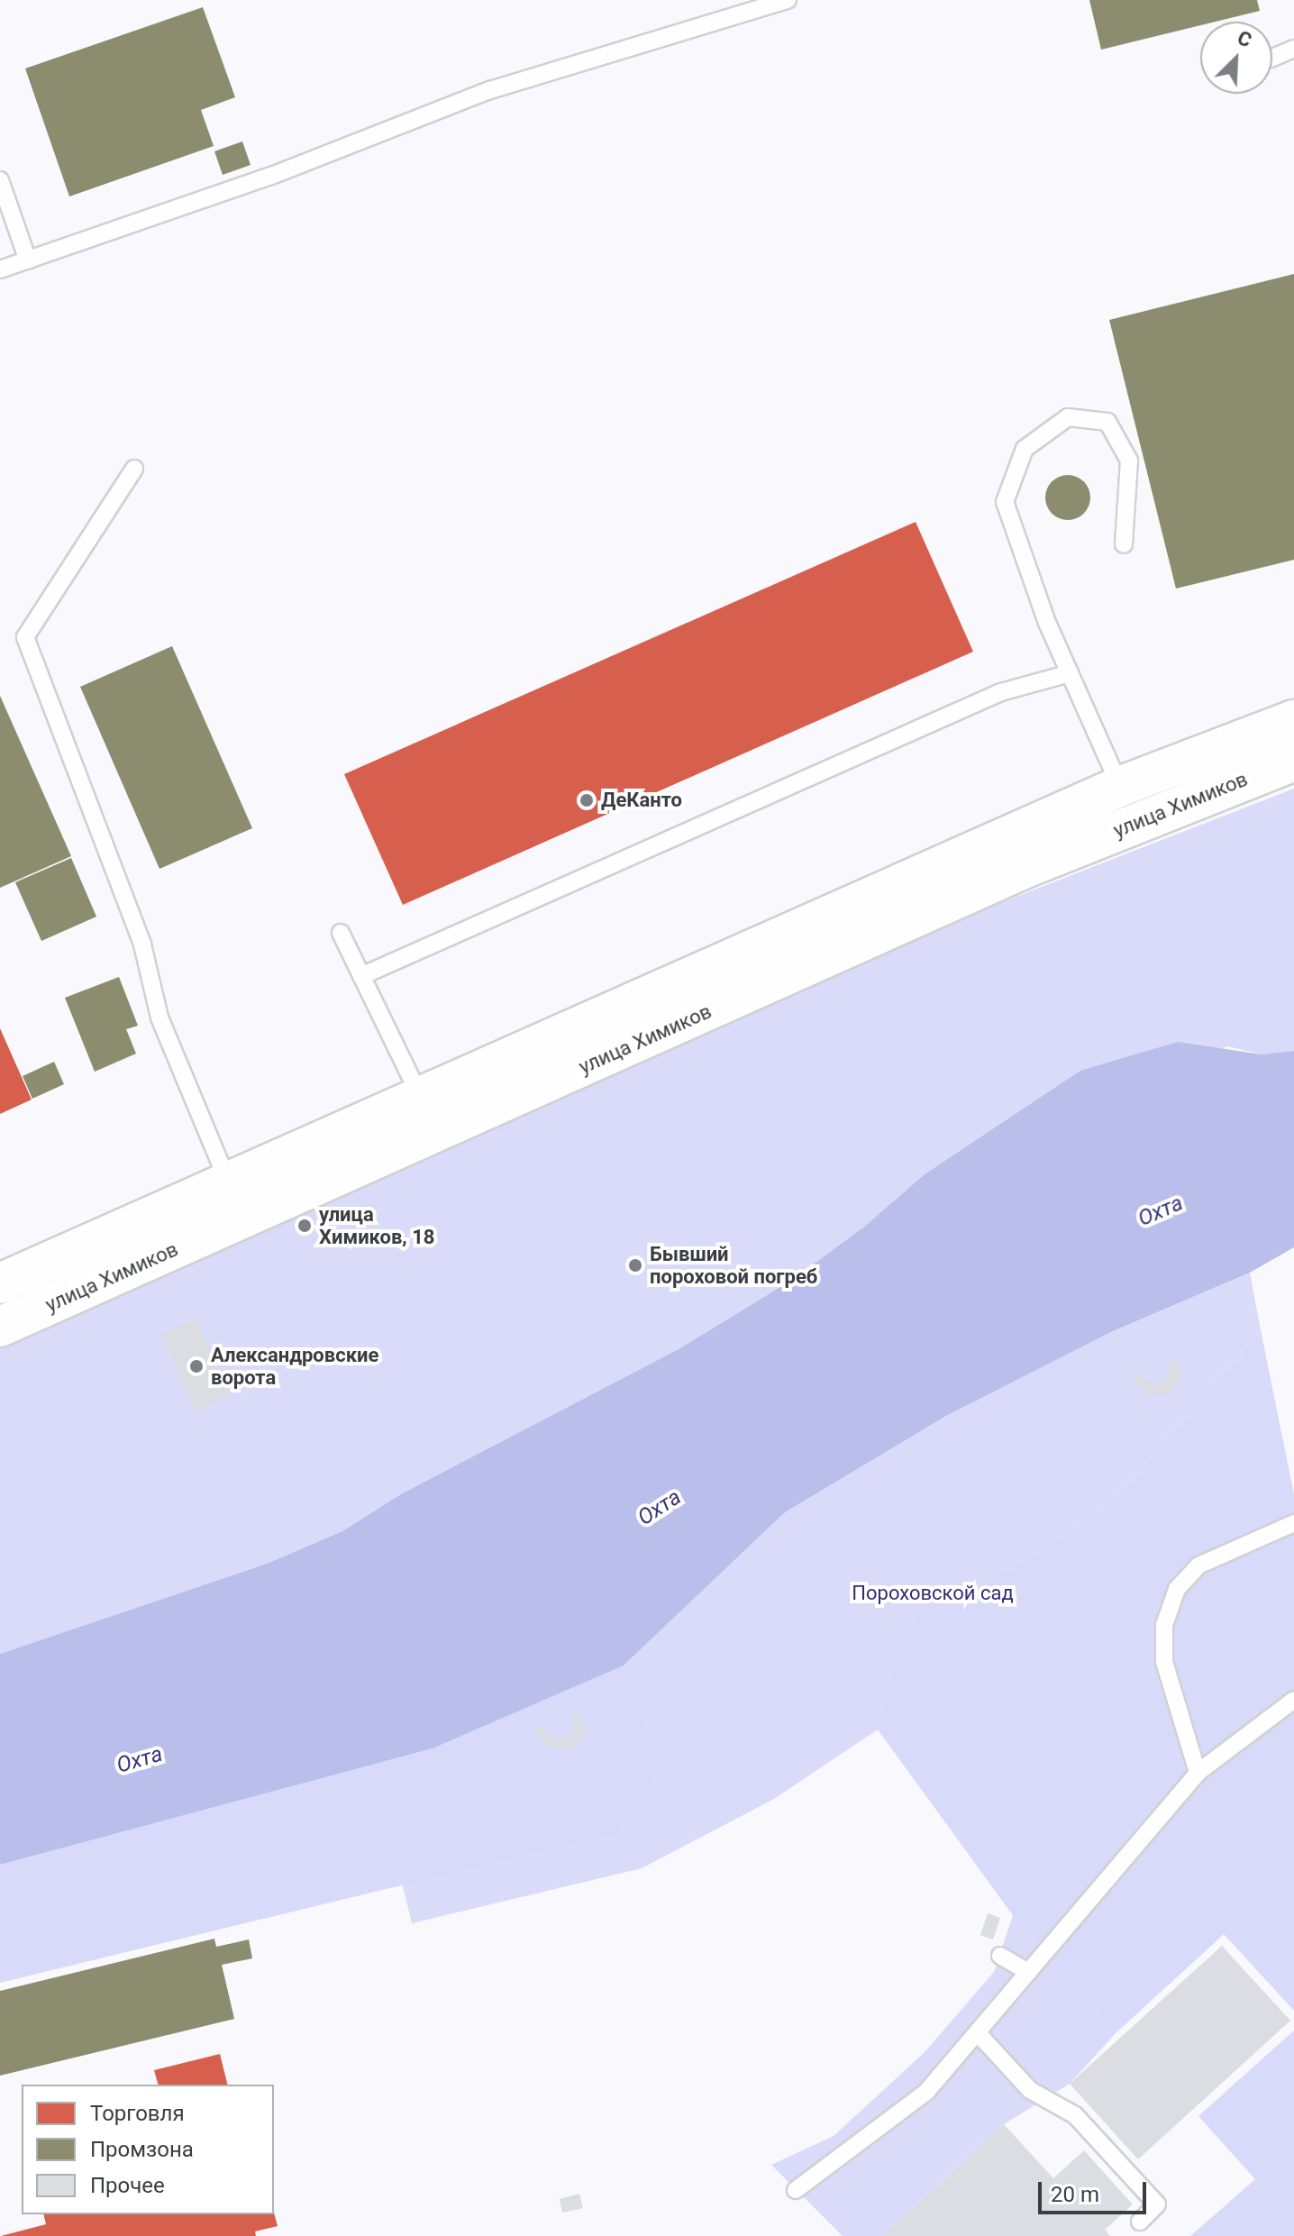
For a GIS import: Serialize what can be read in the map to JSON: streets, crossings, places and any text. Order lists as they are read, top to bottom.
{
  "streets": {
    "street": ["улица Химиков"]
  },
  "water": ["Охта"],
  "parks": ["Пороховской сад"],
  "places": [
    "ДеКанто",
    "улица Химиков, 18",
    "Бывший пороховой погреб",
    "Александровские ворота"
  ],
  "legend": ["Торговля", "Промзона", "Прочее"],
  "scale_bar": "20 m",
  "north": "top right"
}
